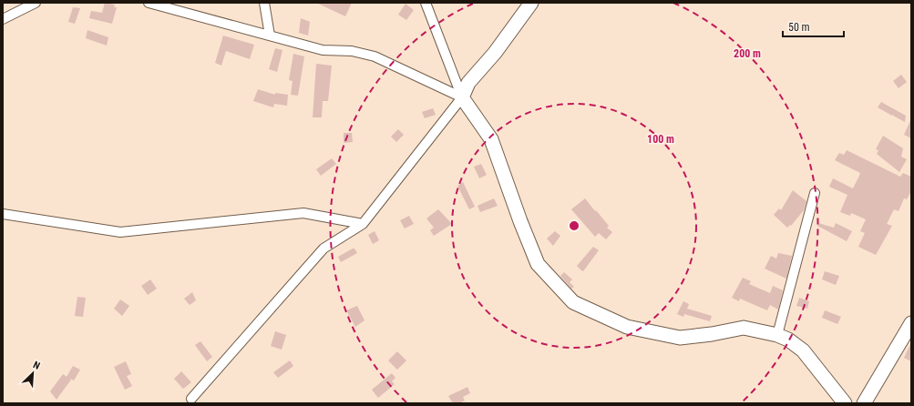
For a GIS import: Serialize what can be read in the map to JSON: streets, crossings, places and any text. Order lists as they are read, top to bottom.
{
  "scale_bar": "50 m",
  "north": "top right",
  "rings": ["200 m", "100 m"]
}
